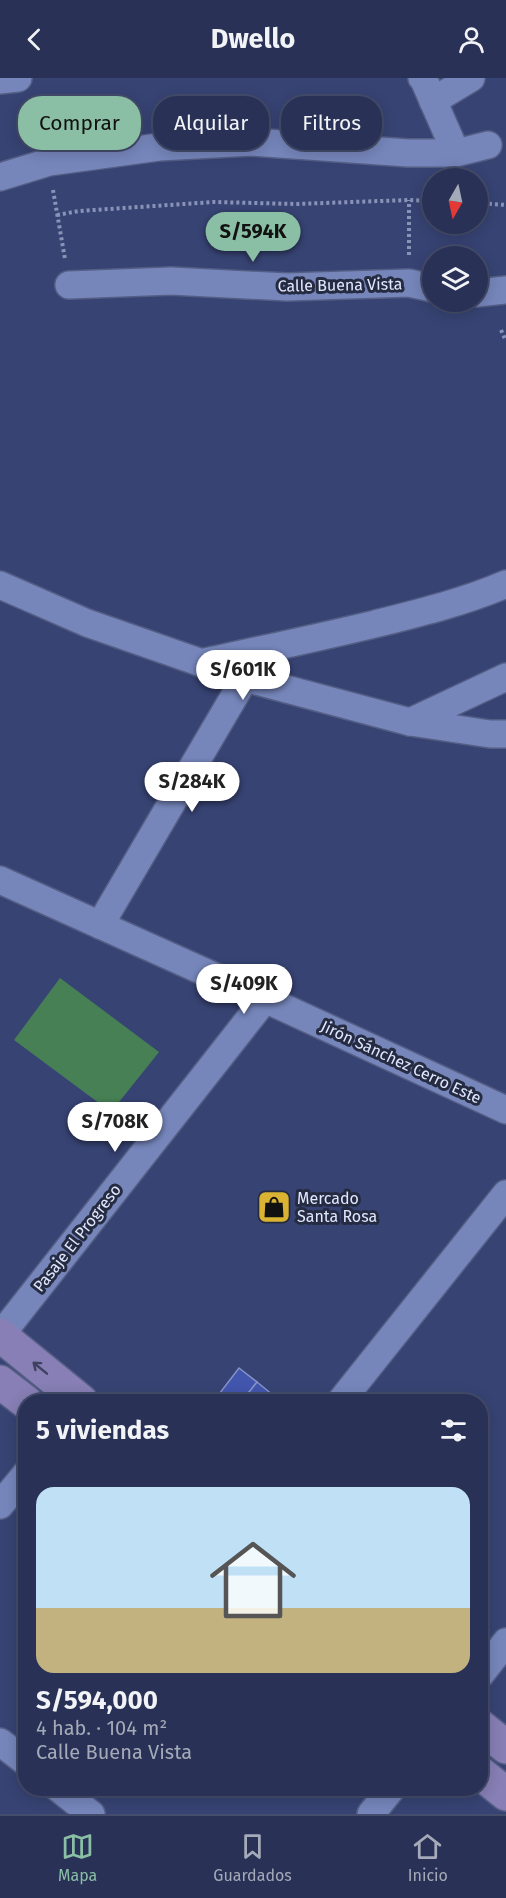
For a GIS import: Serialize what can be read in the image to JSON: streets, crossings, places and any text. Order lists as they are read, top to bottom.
{
  "streets": {
    "street": ["Calle Buena Vista", "Jirón Sánchez Cerro Este", "Pasaje El Progreso"]
  },
  "crossings": [
    ["Jirón Sánchez Cerro Este", "Pasaje El Progreso"]
  ],
  "places": {
    "shop": ["Mercado Santa Rosa"]
  },
  "north": "bottom",
  "page": {
    "header": "Dwello",
    "chip": ["Comprar", "Alquilar", "Filtros"],
    "price": [
      "S/594K",
      "S/601K",
      "S/284K",
      "S/409K",
      "S/708K"
    ],
    "heading": "5 viviendas",
    "list": [
      {
        "name": "S/594,000",
        "note": "4 hab. · 104 m² · Calle Buena Vista"
      }
    ],
    "tabs": ["Mapa", "Guardados", "Inicio"]
  }
}
